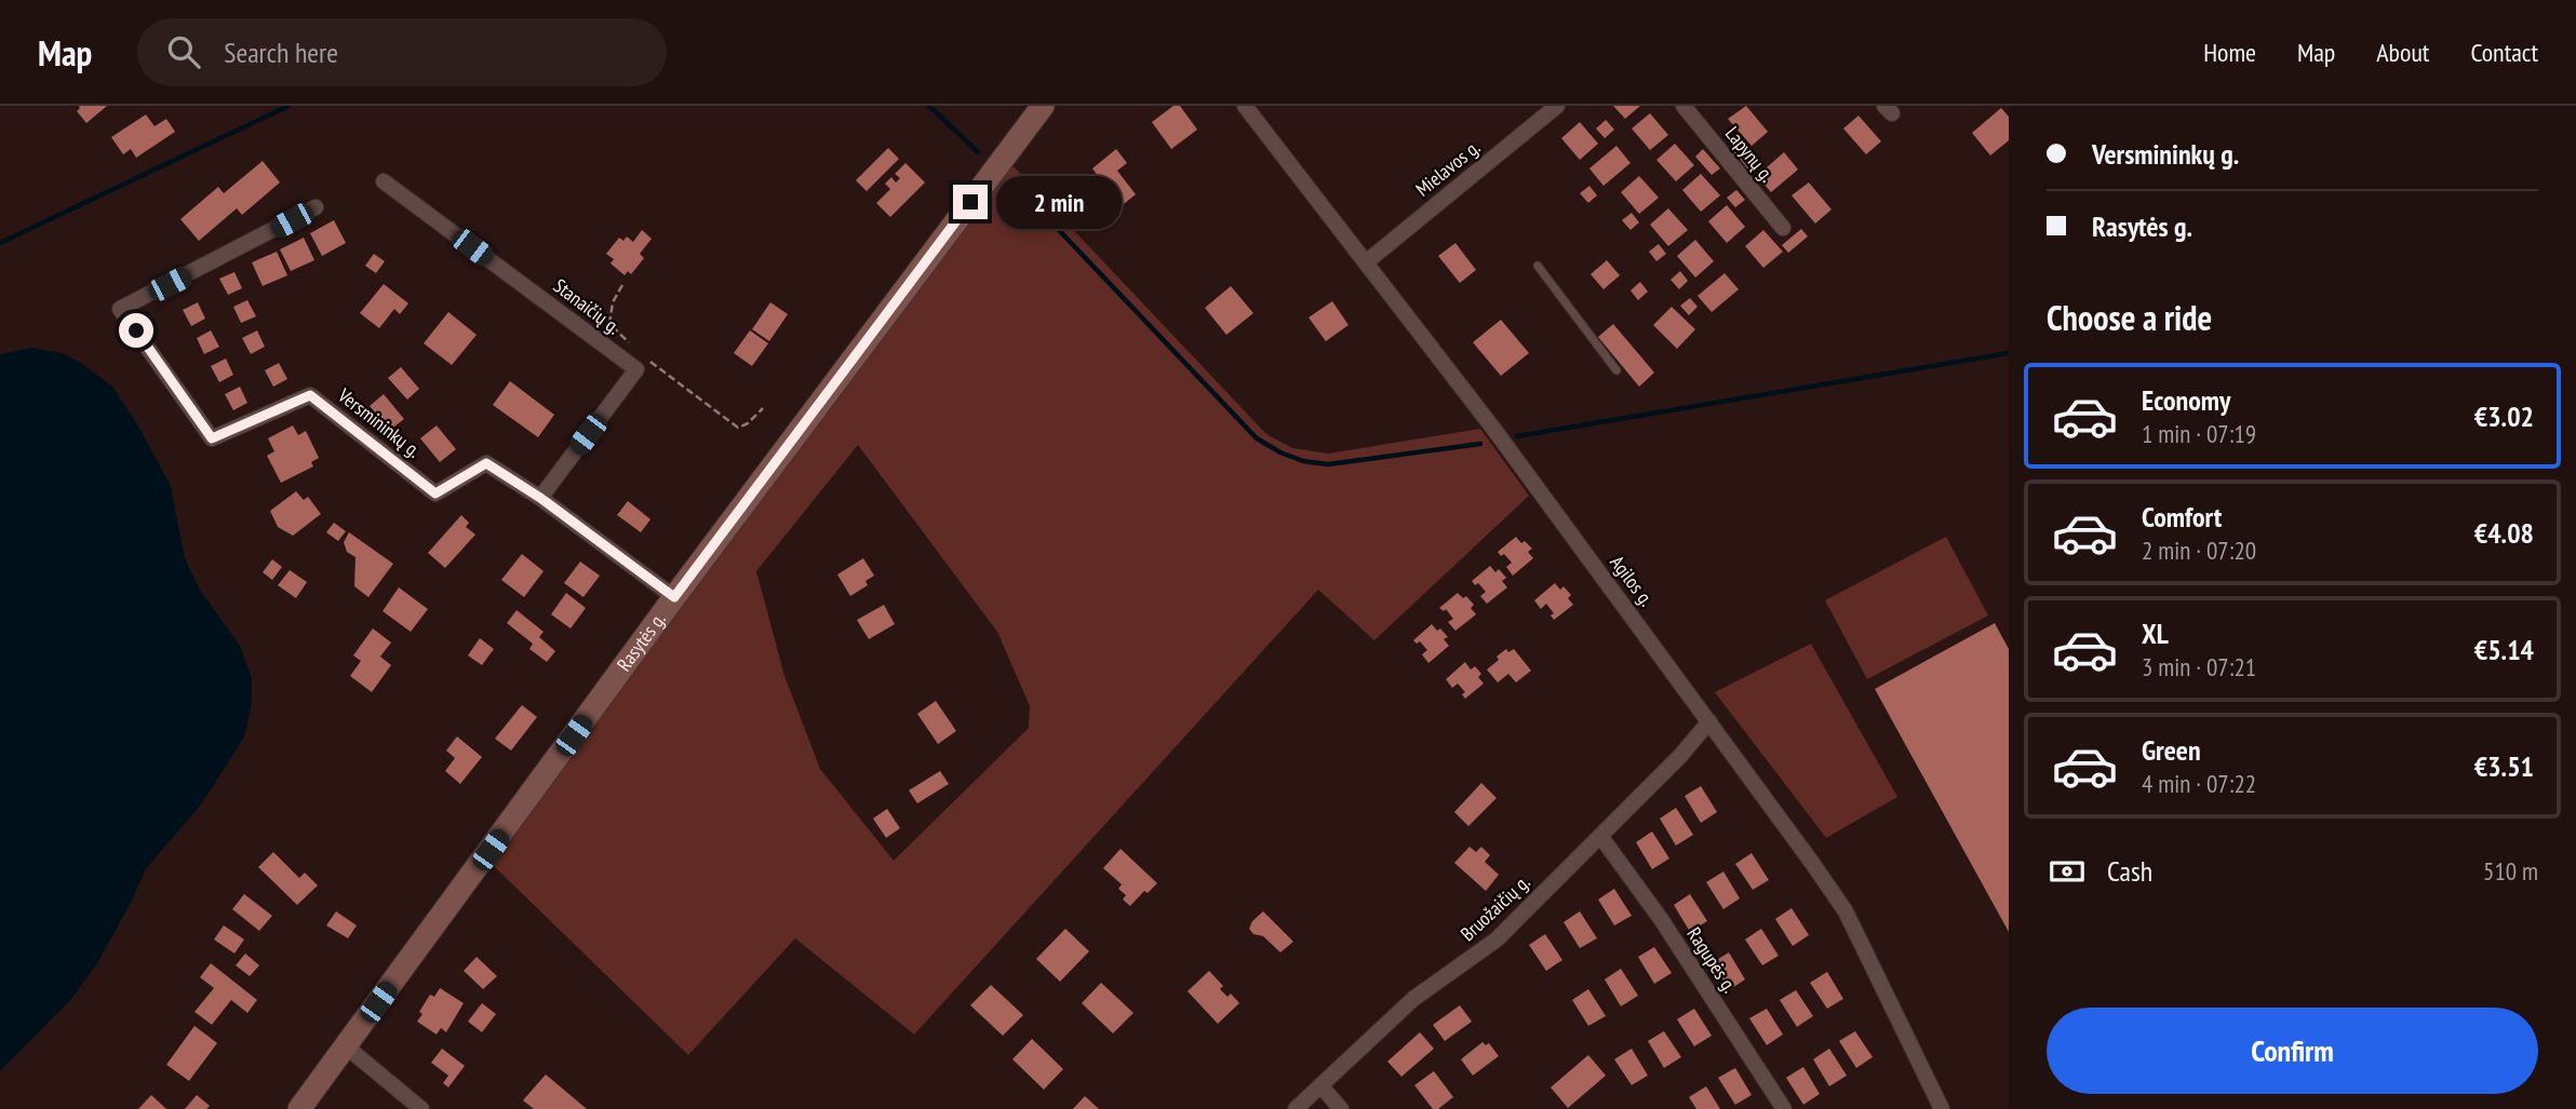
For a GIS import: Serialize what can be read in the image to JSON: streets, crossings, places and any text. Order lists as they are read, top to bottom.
{
  "streets": {
    "main road": ["Rasytės g."],
    "street": [
      "Lapynų g.",
      "Mielavos g.",
      "Stanaičių g.",
      "Versmininkų g.",
      "Agilos g.",
      "Bruožaičių g.",
      "Ragupės g."
    ]
  },
  "crossings": [
    ["Mielavos g.", "Agilos g."],
    ["Stanaičių g.", "Versmininkų g."],
    ["Versmininkų g.", "Rasytės g."],
    ["Agilos g.", "Bruožaičių g."],
    ["Bruožaičių g.", "Ragupės g."]
  ],
  "page": {
    "header": "Map",
    "search": "Search here",
    "nav": [
      "Home",
      "Map",
      "About",
      "Contact"
    ],
    "banner": ["Versmininkų g.", "Rasytės g."],
    "bubble": "2 min",
    "heading": "Choose a ride",
    "list": [
      {
        "name": "Economy",
        "note": "1 min · 07:19",
        "value": "€3.02"
      },
      {
        "name": "Comfort",
        "note": "2 min · 07:20",
        "value": "€4.08"
      },
      {
        "name": "XL",
        "note": "3 min · 07:21",
        "value": "€5.14"
      },
      {
        "name": "Green",
        "note": "4 min · 07:22",
        "value": "€3.51"
      }
    ],
    "pay": ["Cash", "510 m"],
    "buttons": "Confirm"
  }
}
